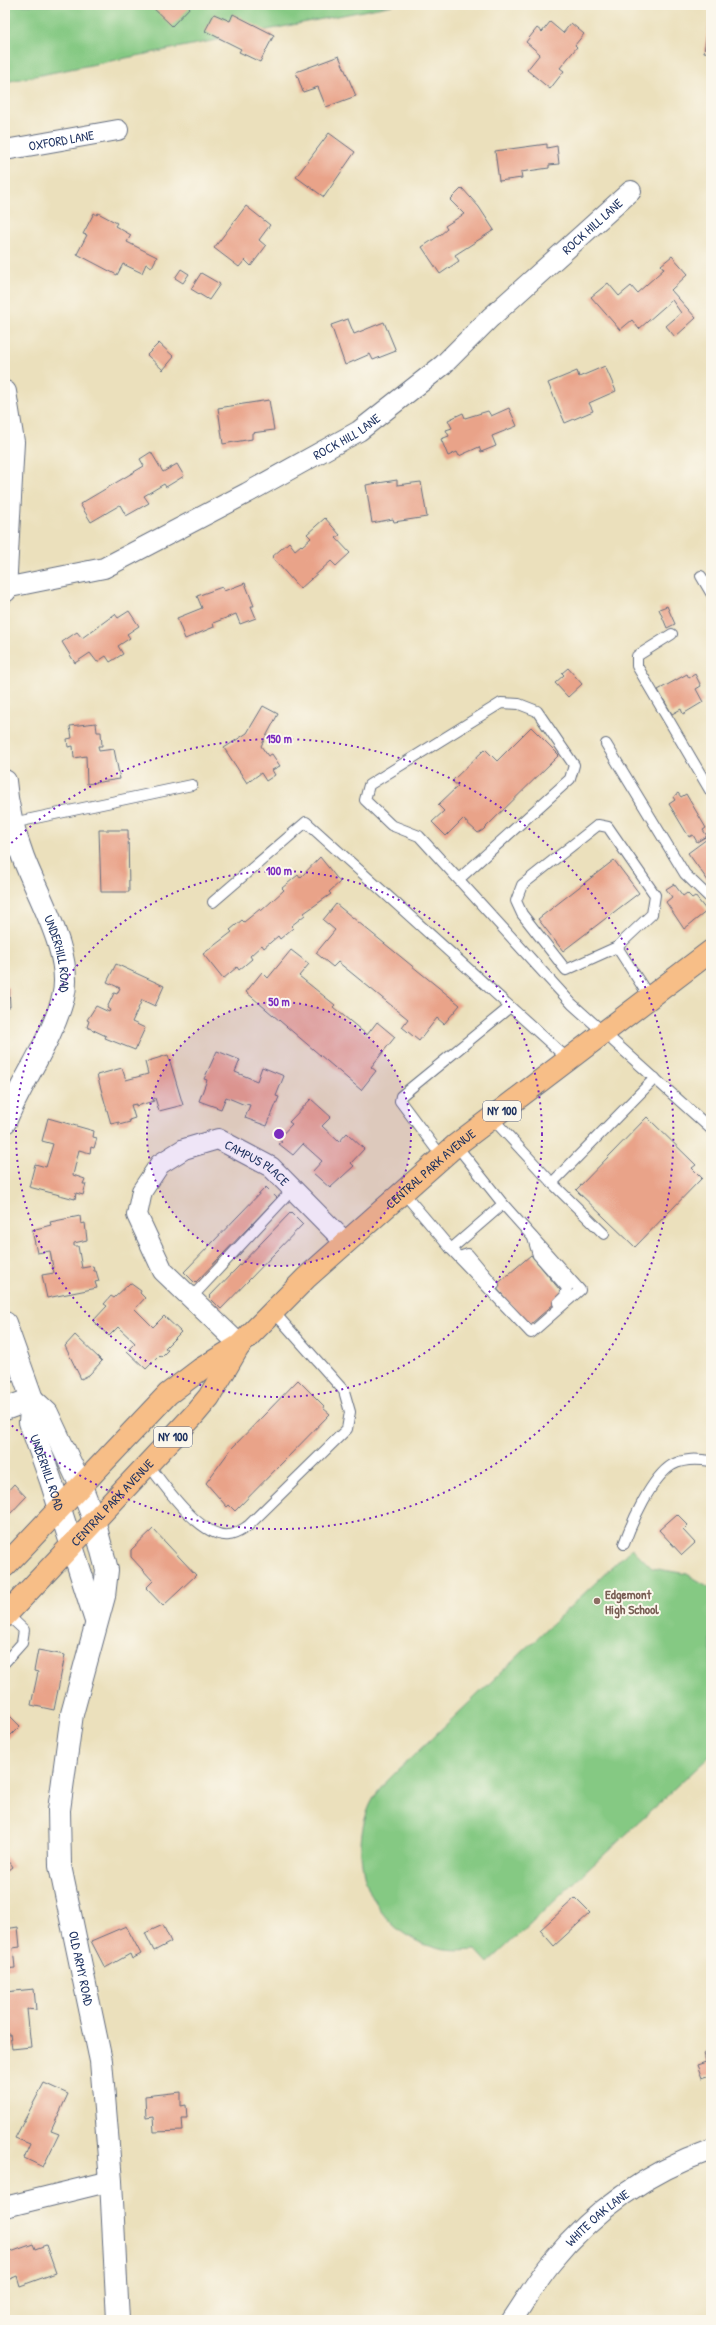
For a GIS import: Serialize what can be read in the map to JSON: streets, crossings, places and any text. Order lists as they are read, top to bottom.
{
  "streets": {
    "main road": ["NY 100", "CENTRAL PARK AVENUE"],
    "street": [
      "OXFORD LANE",
      "ROCK HILL LANE",
      "UNDERHILL ROAD",
      "CAMPUS PLACE",
      "OLD ARMY ROAD",
      "WHITE OAK LANE"
    ]
  },
  "crossings": [
    ["UNDERHILL ROAD", "CENTRAL PARK AVENUE"],
    ["UNDERHILL ROAD", "OLD ARMY ROAD"],
    ["CAMPUS PLACE", "CENTRAL PARK AVENUE"],
    ["CENTRAL PARK AVENUE", "OLD ARMY ROAD"]
  ],
  "places": ["Edgemont High School"],
  "rings": ["150 m", "100 m", "50 m"]
}
